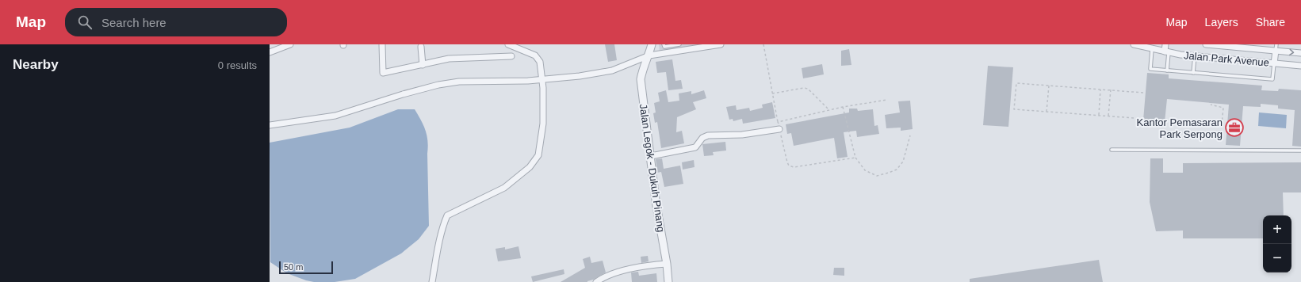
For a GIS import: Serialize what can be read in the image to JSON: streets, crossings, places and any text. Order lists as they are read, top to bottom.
{
  "streets": {
    "street": ["Jalan Park Avenue", "Jalan Legok - Dukuh Pinang"]
  },
  "places": {
    "office": ["Kantor Pemasaran Park Serpong"]
  },
  "scale_bar": "50 m",
  "page": {
    "header": "Map",
    "search": "Search here",
    "nav": ["Map", "Layers", "Share"],
    "heading": ["Nearby", "0 results"],
    "map_buttons": ["+", "−"],
    "scale": "50 m"
  }
}
